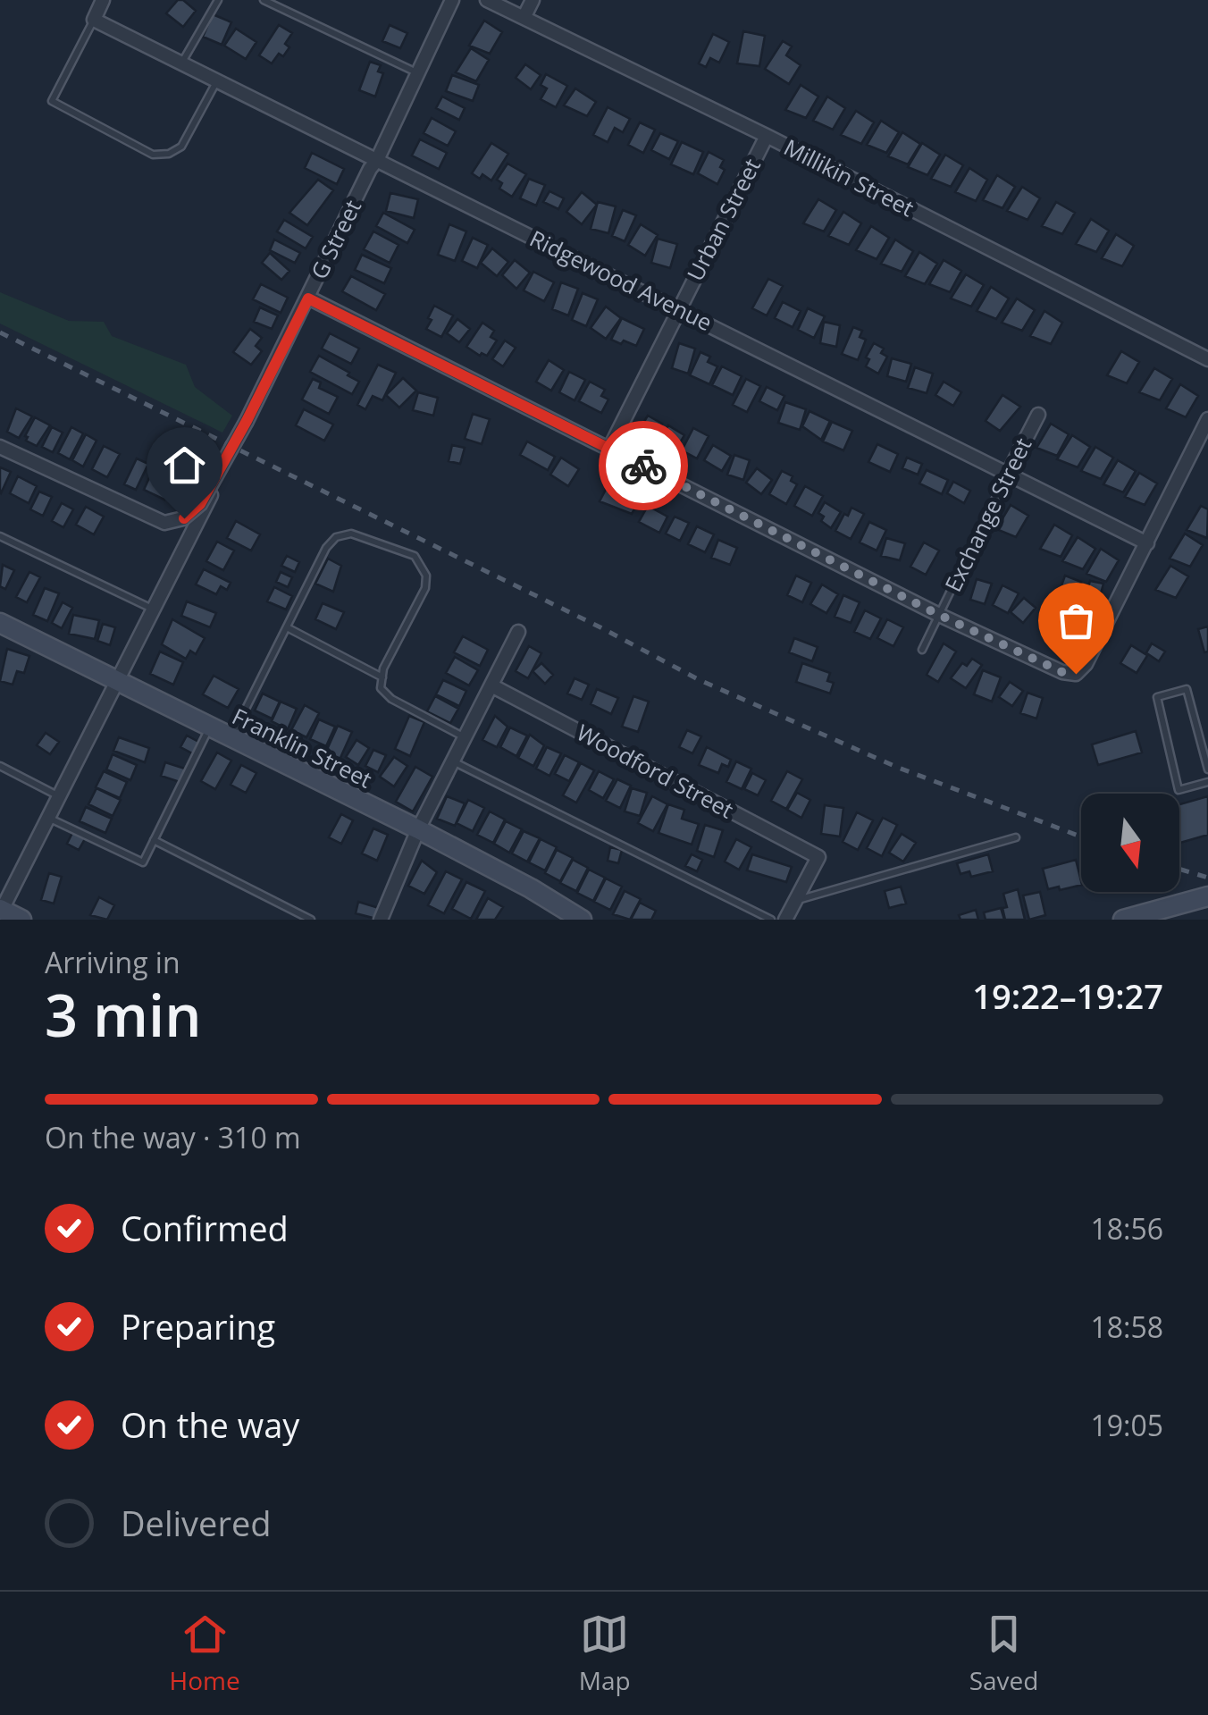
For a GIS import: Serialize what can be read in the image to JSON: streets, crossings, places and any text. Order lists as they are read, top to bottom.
{
  "streets": {
    "street": [
      "Millikin Street",
      "Urban Street",
      "G Street",
      "Ridgewood Avenue",
      "Exchange Street",
      "Franklin Street",
      "Woodford Street"
    ]
  },
  "crossings": [
    ["Millikin Street", "Urban Street"],
    ["Urban Street", "Ridgewood Avenue"],
    ["G Street", "Ridgewood Avenue"],
    ["Ridgewood Avenue", "Exchange Street"]
  ],
  "north": "bottom",
  "page": {
    "heading": ["3 min", "Arriving in", "19:22–19:27"],
    "bar": "On the way · 310 m",
    "list": [
      ["Confirmed", "18:56"],
      ["Preparing", "18:58"],
      ["On the way", "19:05"],
      "Delivered"
    ],
    "tabs": ["Home", "Map", "Saved"]
  }
}
